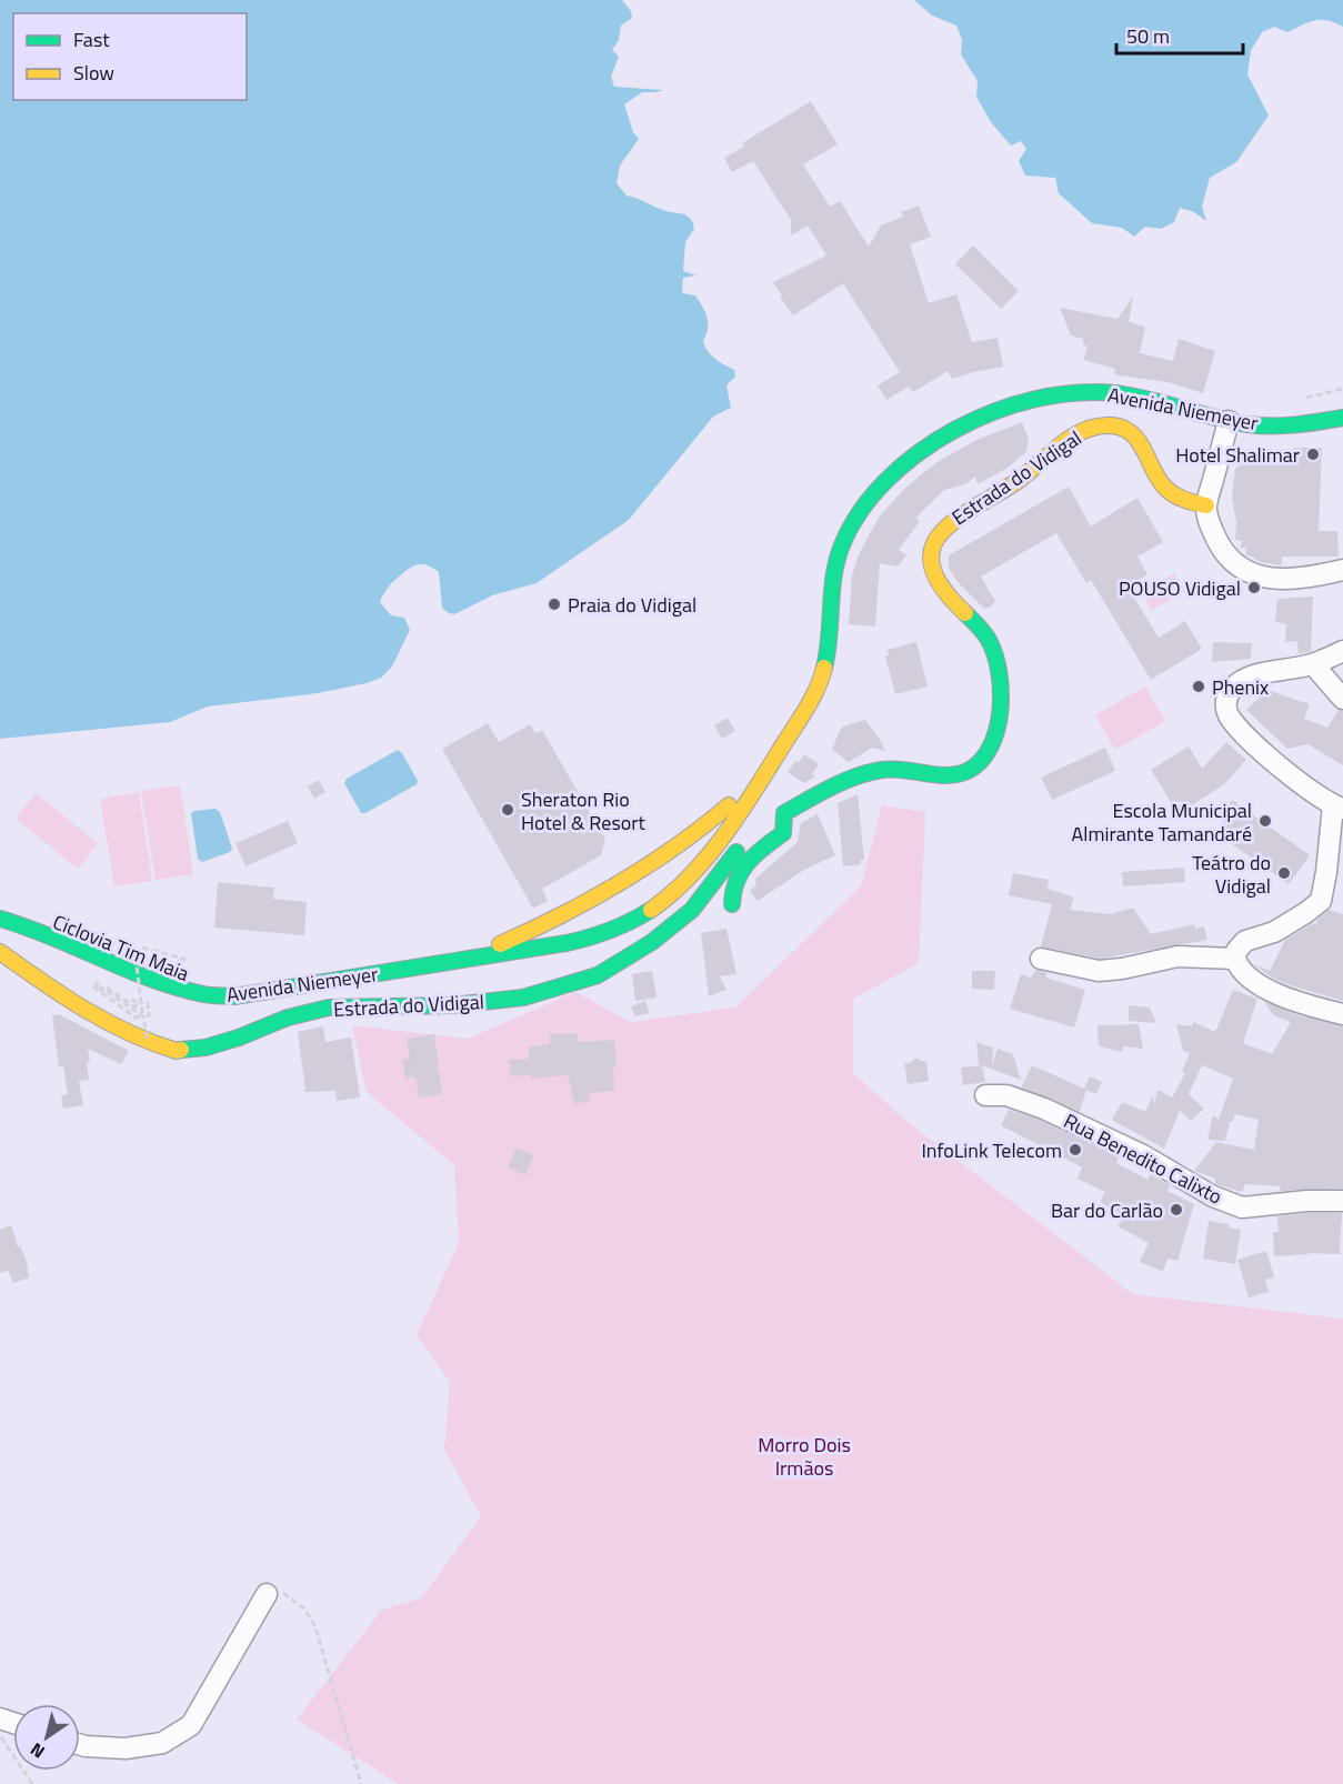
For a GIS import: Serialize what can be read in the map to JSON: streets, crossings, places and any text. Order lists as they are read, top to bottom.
{
  "streets": {
    "main road": ["Avenida Niemeyer", "Estrada do Vidigal"],
    "street": ["Rua Benedito Calixto"],
    "path": ["Ciclovia Tim Maia"]
  },
  "crossings": [
    ["Estrada do Vidigal", "Ciclovia Tim Maia"]
  ],
  "parks": ["Morro Dois Irmãos"],
  "places": [
    "Hotel Shalimar",
    "POUSO Vidigal",
    "Praia do Vidigal",
    "Phenix",
    "Sheraton Rio Hotel & Resort",
    "Escola Municipal Almirante Tamandaré",
    "Teátro do Vidigal",
    "InfoLink Telecom",
    "Bar do Carlão"
  ],
  "legend": ["Fast", "Slow"],
  "scale_bar": "50 m",
  "north": "bottom left"
}
